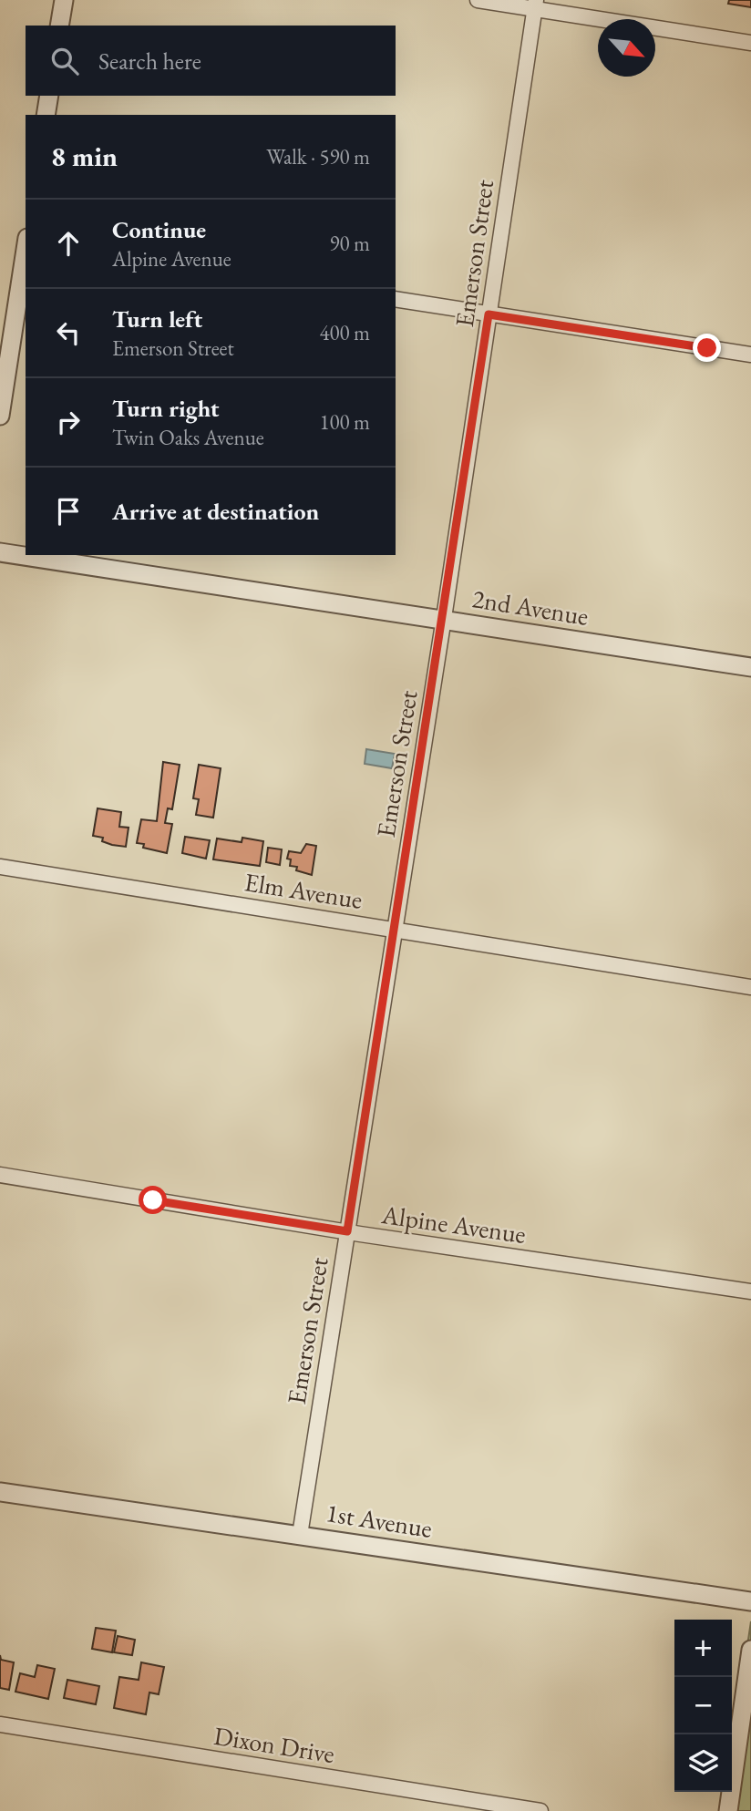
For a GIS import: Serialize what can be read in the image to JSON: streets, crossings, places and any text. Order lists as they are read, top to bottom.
{
  "streets": {
    "street": [
      "Emerson Street",
      "2nd Avenue",
      "Elm Avenue",
      "Alpine Avenue",
      "1st Avenue",
      "Dixon Drive"
    ]
  },
  "crossings": [
    ["Emerson Street", "2nd Avenue"],
    ["Emerson Street", "Elm Avenue"],
    ["Emerson Street", "Alpine Avenue"],
    ["Emerson Street", "1st Avenue"]
  ],
  "north": "bottom right",
  "page": {
    "search": "Search here",
    "heading": ["8 min", "Walk · 590 m"],
    "list": [
      ["Continue", "Alpine Avenue", "90 m"],
      ["Turn left", "Emerson Street", "400 m"],
      ["Turn right", "Twin Oaks Avenue", "100 m"],
      "Arrive at destination"
    ],
    "map_buttons": ["+", "−"]
  }
}
